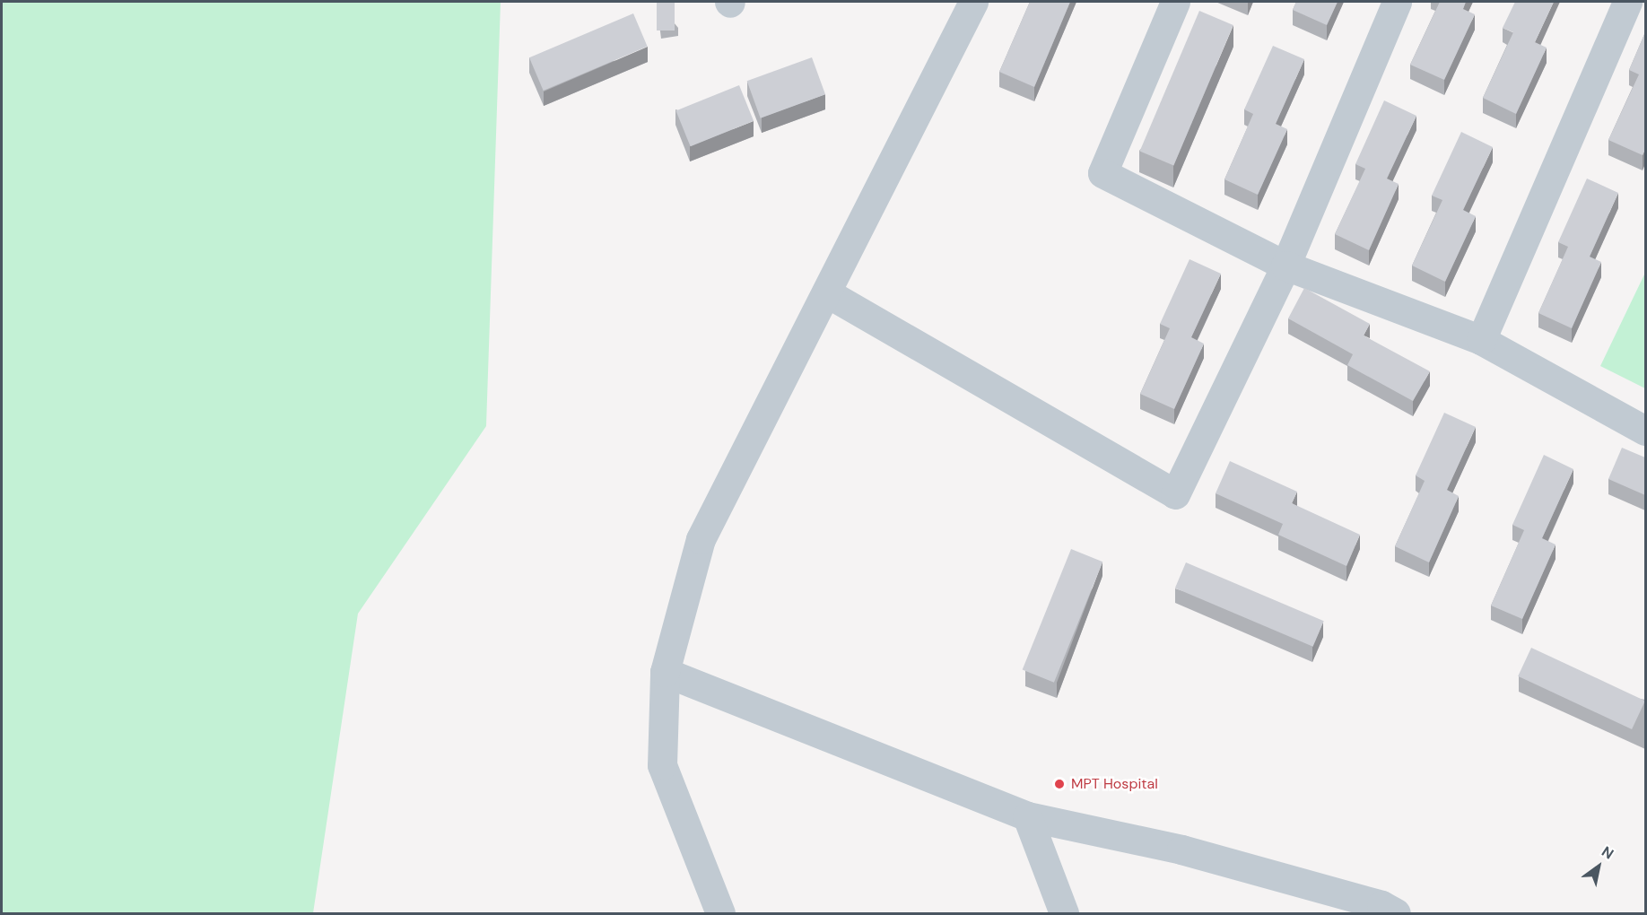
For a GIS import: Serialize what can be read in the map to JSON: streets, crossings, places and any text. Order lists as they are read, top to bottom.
{
  "places": ["MPT Hospital"],
  "north": "top right"
}
